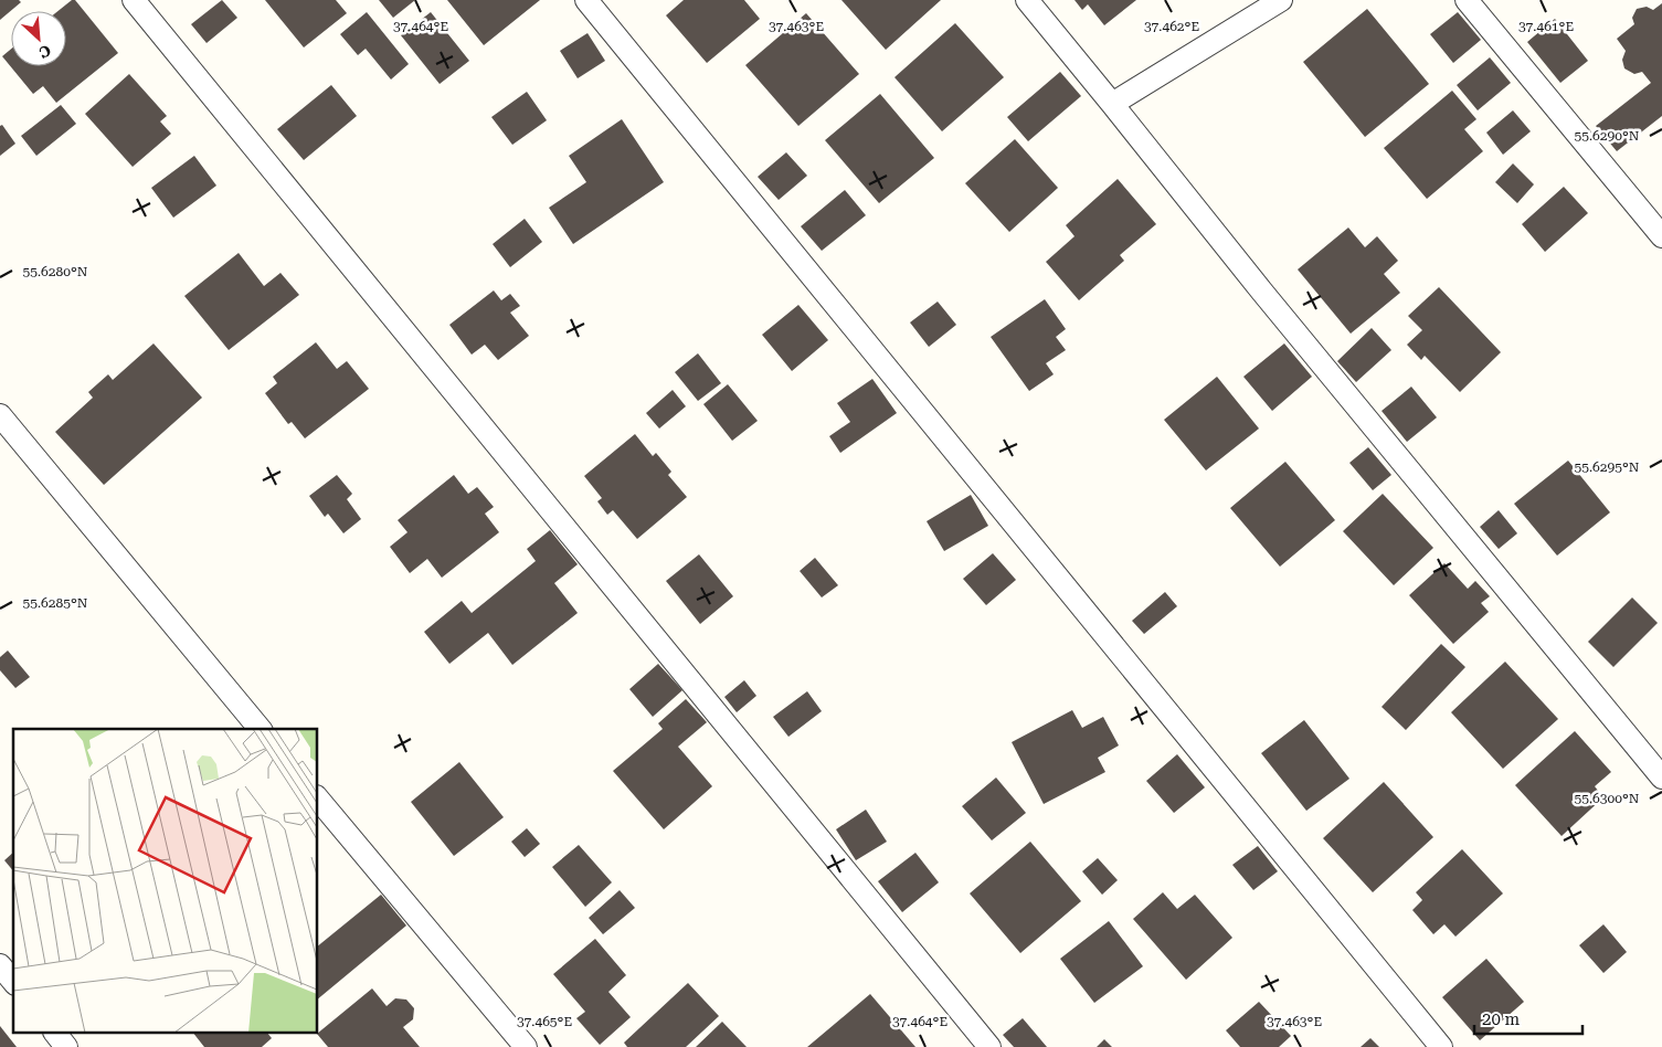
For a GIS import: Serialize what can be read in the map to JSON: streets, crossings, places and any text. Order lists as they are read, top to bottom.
{
  "scale_bar": "20 m",
  "north": "bottom right",
  "coordinates": [
    "37.462°E",
    "37.461°E",
    "37.464°E",
    "37.463°E",
    "55.6290°N",
    "55.6280°N",
    "55.6295°N",
    "55.6285°N",
    "55.6300°N",
    "37.465°E"
  ]
}
